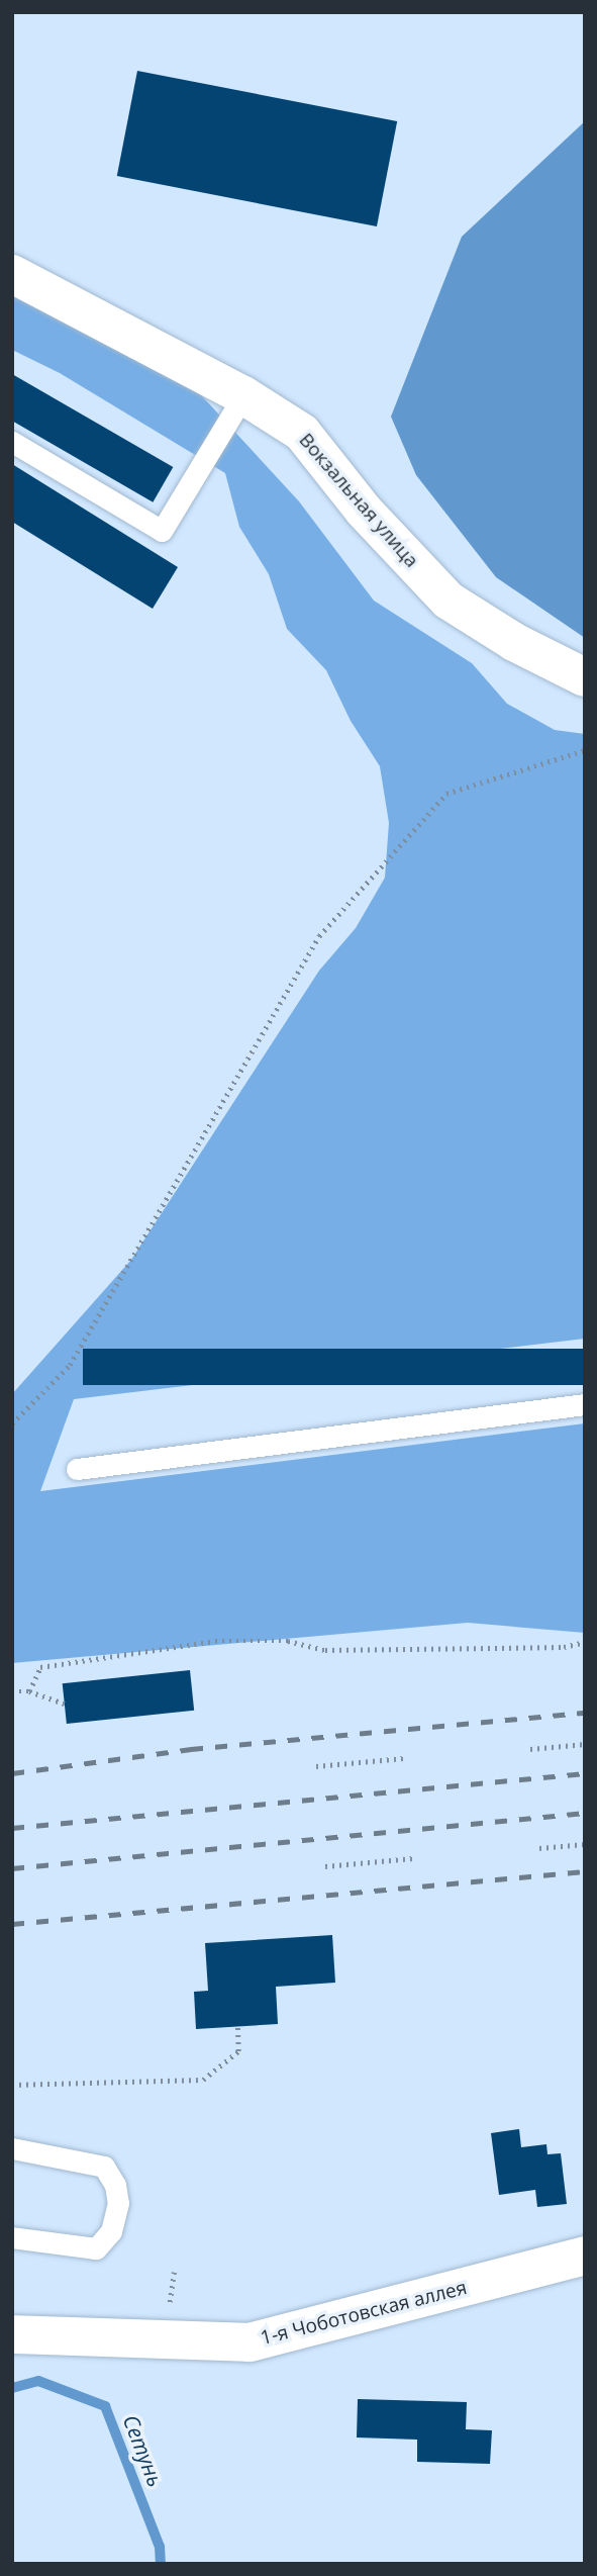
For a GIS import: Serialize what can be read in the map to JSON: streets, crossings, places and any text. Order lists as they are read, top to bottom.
{
  "streets": {
    "street": ["Вокзальная улица", "1-я Чоботовская аллея"]
  },
  "water": ["Сетунь"]
}
